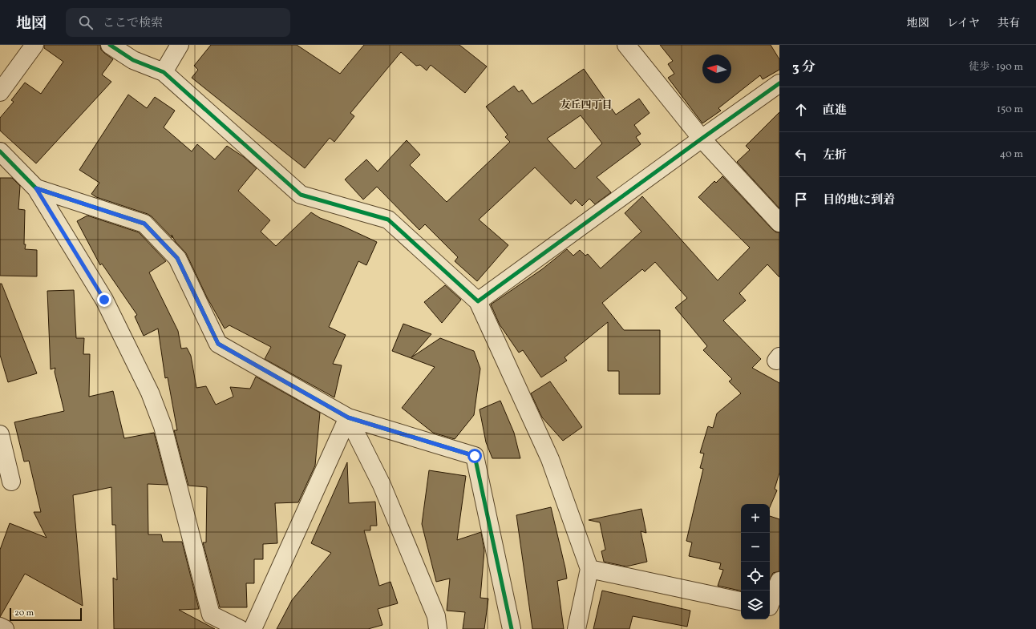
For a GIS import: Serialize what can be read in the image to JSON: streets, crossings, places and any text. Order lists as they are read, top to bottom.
{
  "districts": ["友丘四丁目"],
  "scale_bar": "20 m",
  "north": "left",
  "page": {
    "header": "地図",
    "search": "ここで検索",
    "nav": ["地図", "レイヤ", "共有"],
    "heading": ["3 分", "徒歩 · 190 m"],
    "list": [
      ["直進", "150 m"],
      ["左折", "40 m"],
      "目的地に到着"
    ],
    "map_buttons": ["+", "−"],
    "scale": "20 m"
  }
}
